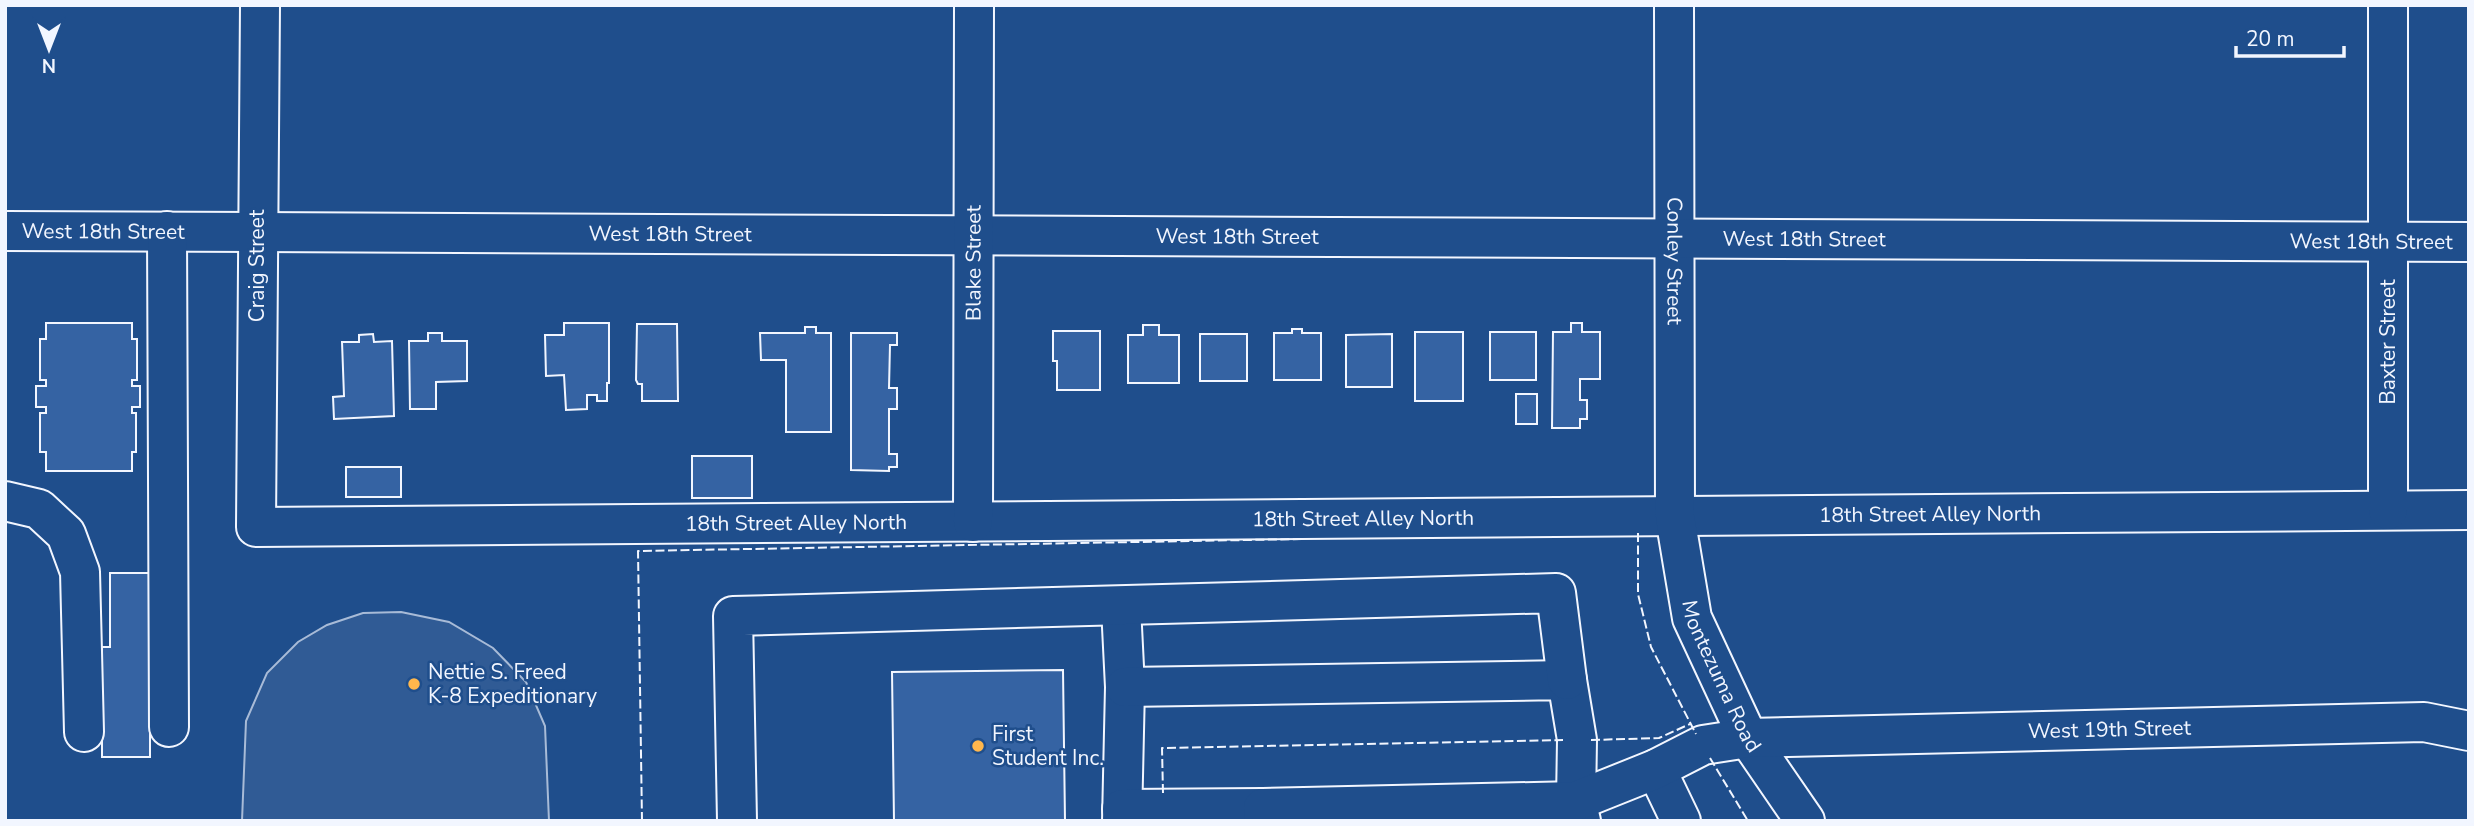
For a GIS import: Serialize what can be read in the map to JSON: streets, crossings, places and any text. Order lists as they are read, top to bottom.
{
  "streets": {
    "street": [
      "West 18th Street",
      "Conley Street",
      "Blake Street",
      "Craig Street",
      "Baxter Street",
      "18th Street Alley North",
      "Montezuma Road",
      "West 19th Street"
    ]
  },
  "crossings": [
    ["West 18th Street", "Conley Street"],
    ["West 18th Street", "Blake Street"],
    ["West 18th Street", "Craig Street"],
    ["West 18th Street", "Baxter Street"],
    ["Conley Street", "18th Street Alley North"],
    ["Conley Street", "Montezuma Road"],
    ["Blake Street", "18th Street Alley North"],
    ["Craig Street", "18th Street Alley North"],
    ["Baxter Street", "18th Street Alley North"],
    ["18th Street Alley North", "Montezuma Road"],
    ["Montezuma Road", "West 19th Street"]
  ],
  "places": ["Nettie S. Freed K-8 Expeditionary", "First Student Inc."],
  "scale_bar": "20 m",
  "north": "bottom"
}
